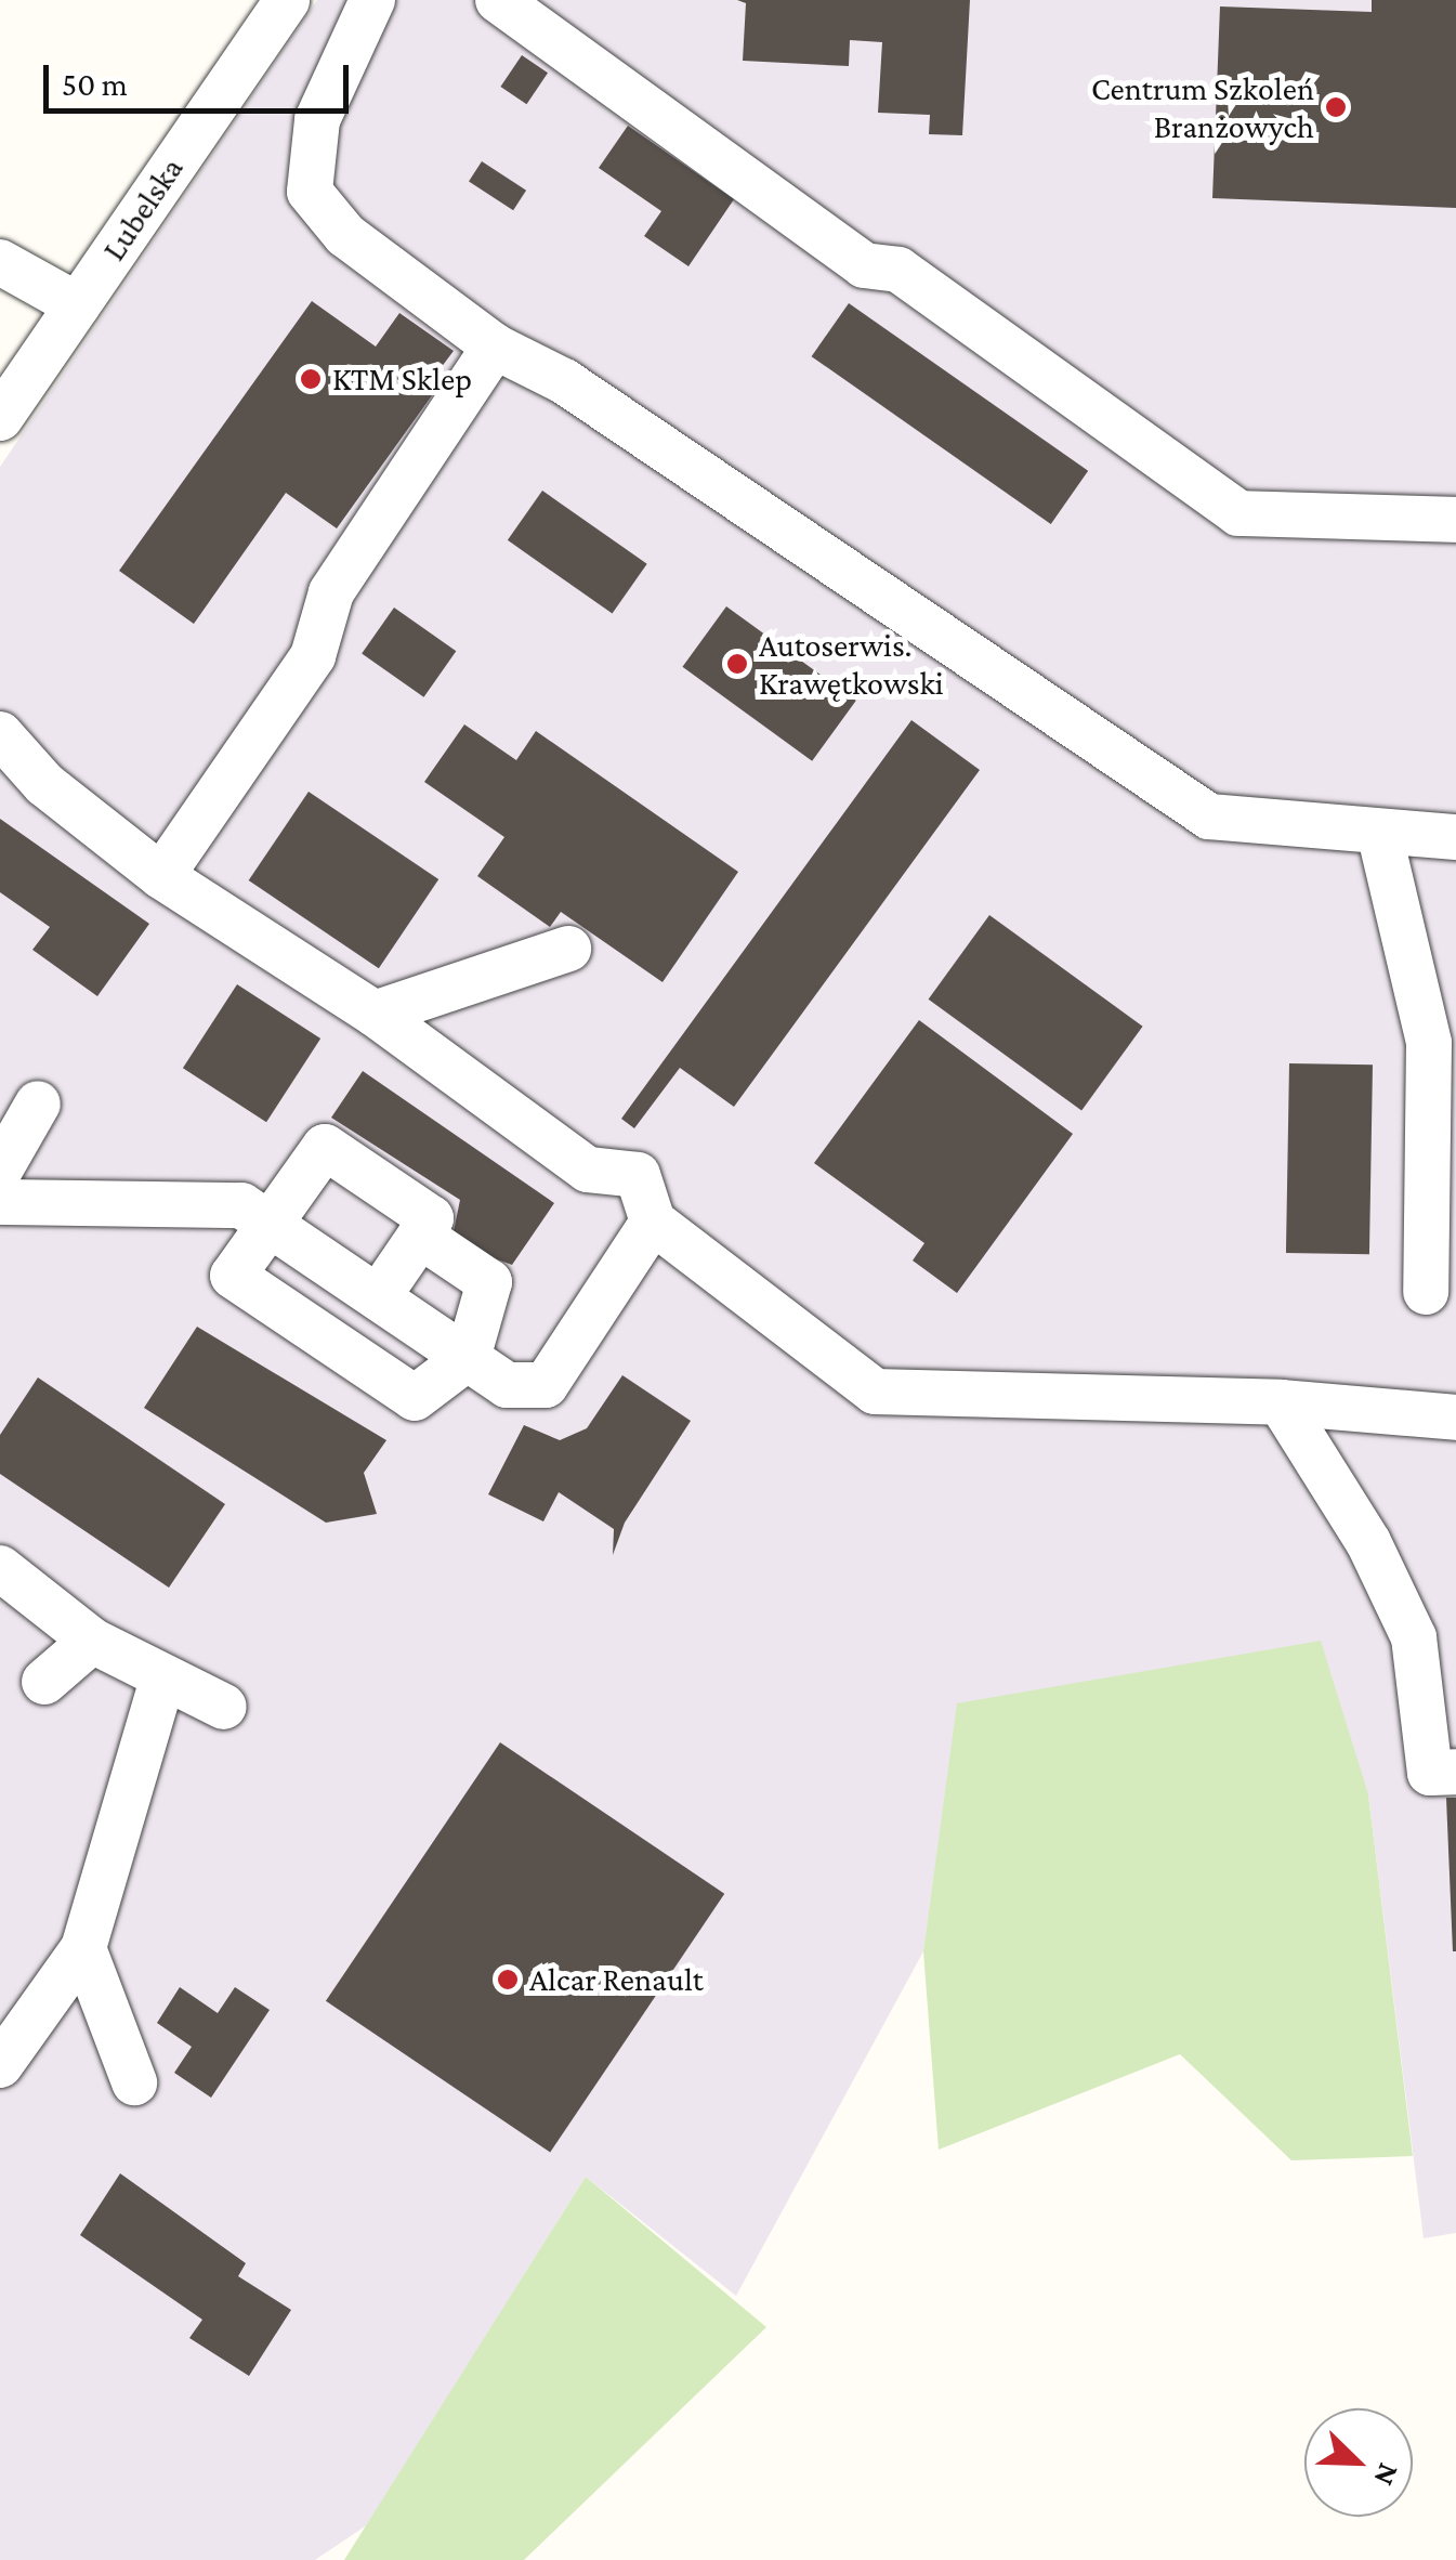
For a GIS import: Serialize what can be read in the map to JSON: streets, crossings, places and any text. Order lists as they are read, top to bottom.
{
  "streets": {
    "street": ["Lubelska"]
  },
  "places": [
    "Centrum Szkoleń Branżowych",
    "KTM Sklep",
    "Autoserwis. Krawętkowski",
    "Alcar Renault"
  ],
  "scale_bar": "50 m",
  "north": "bottom right"
}
